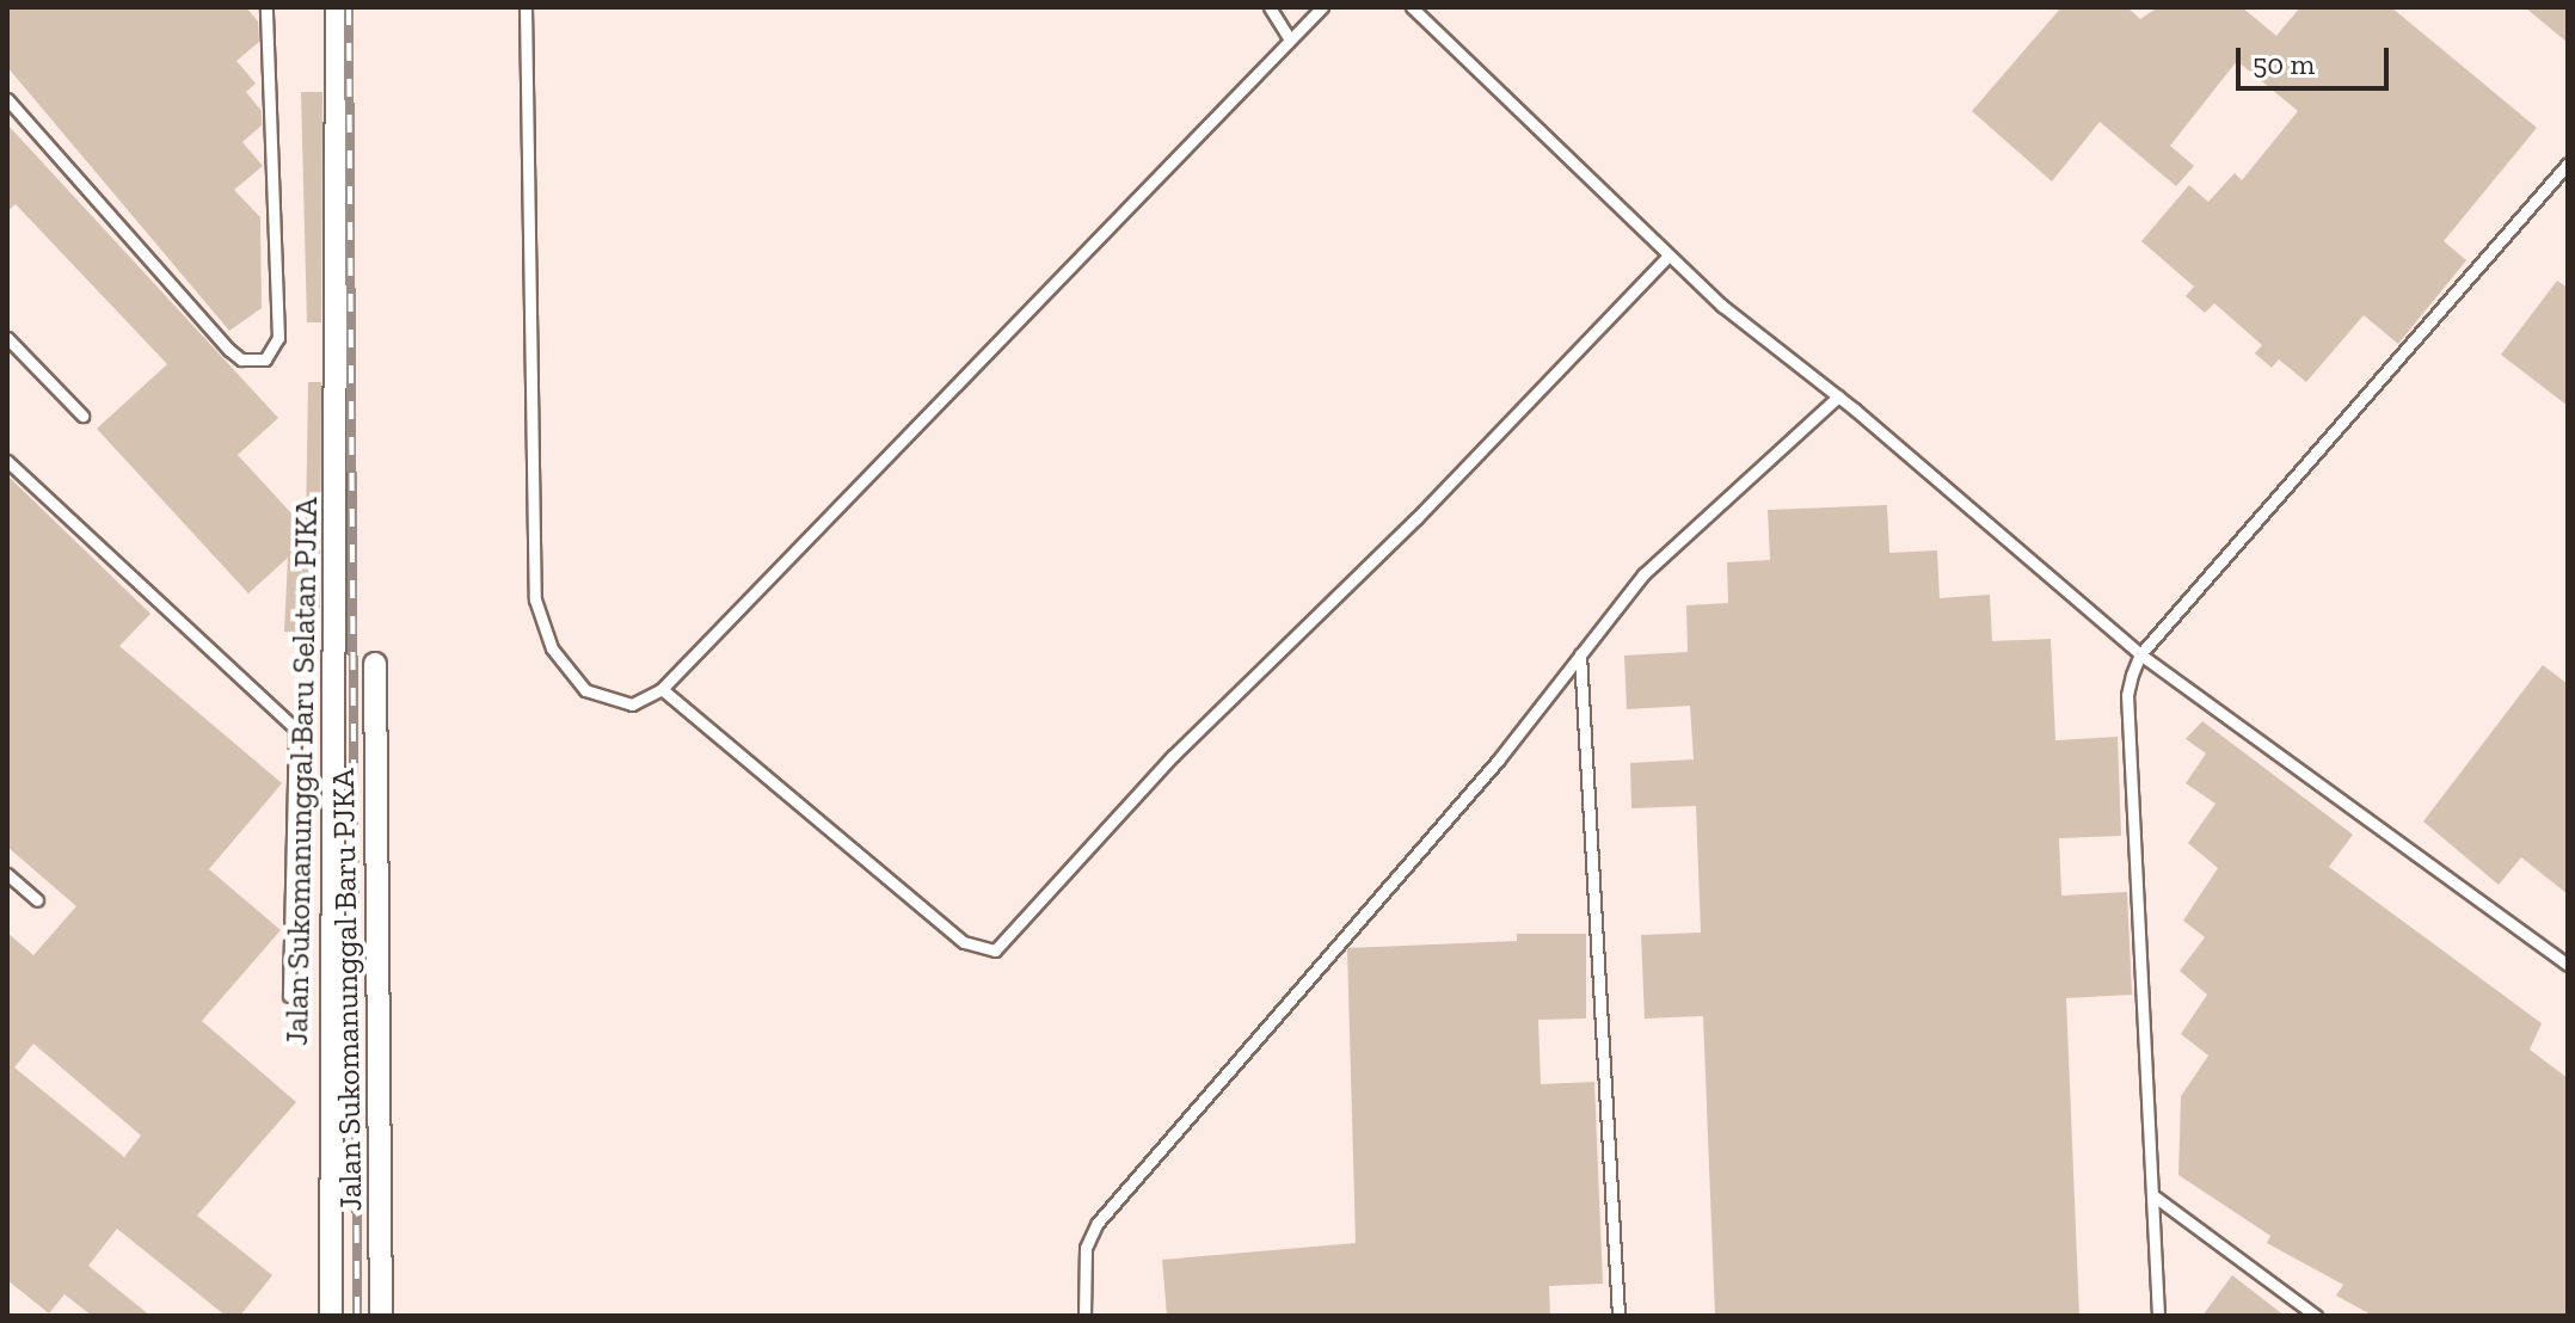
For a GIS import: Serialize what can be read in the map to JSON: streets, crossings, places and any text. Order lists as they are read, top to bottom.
{
  "streets": {
    "street": ["Jalan Sukomanunggal Baru Selatan PJKA", "Jalan Sukomanunggal Baru PJKA"]
  },
  "scale_bar": "50 m"
}
